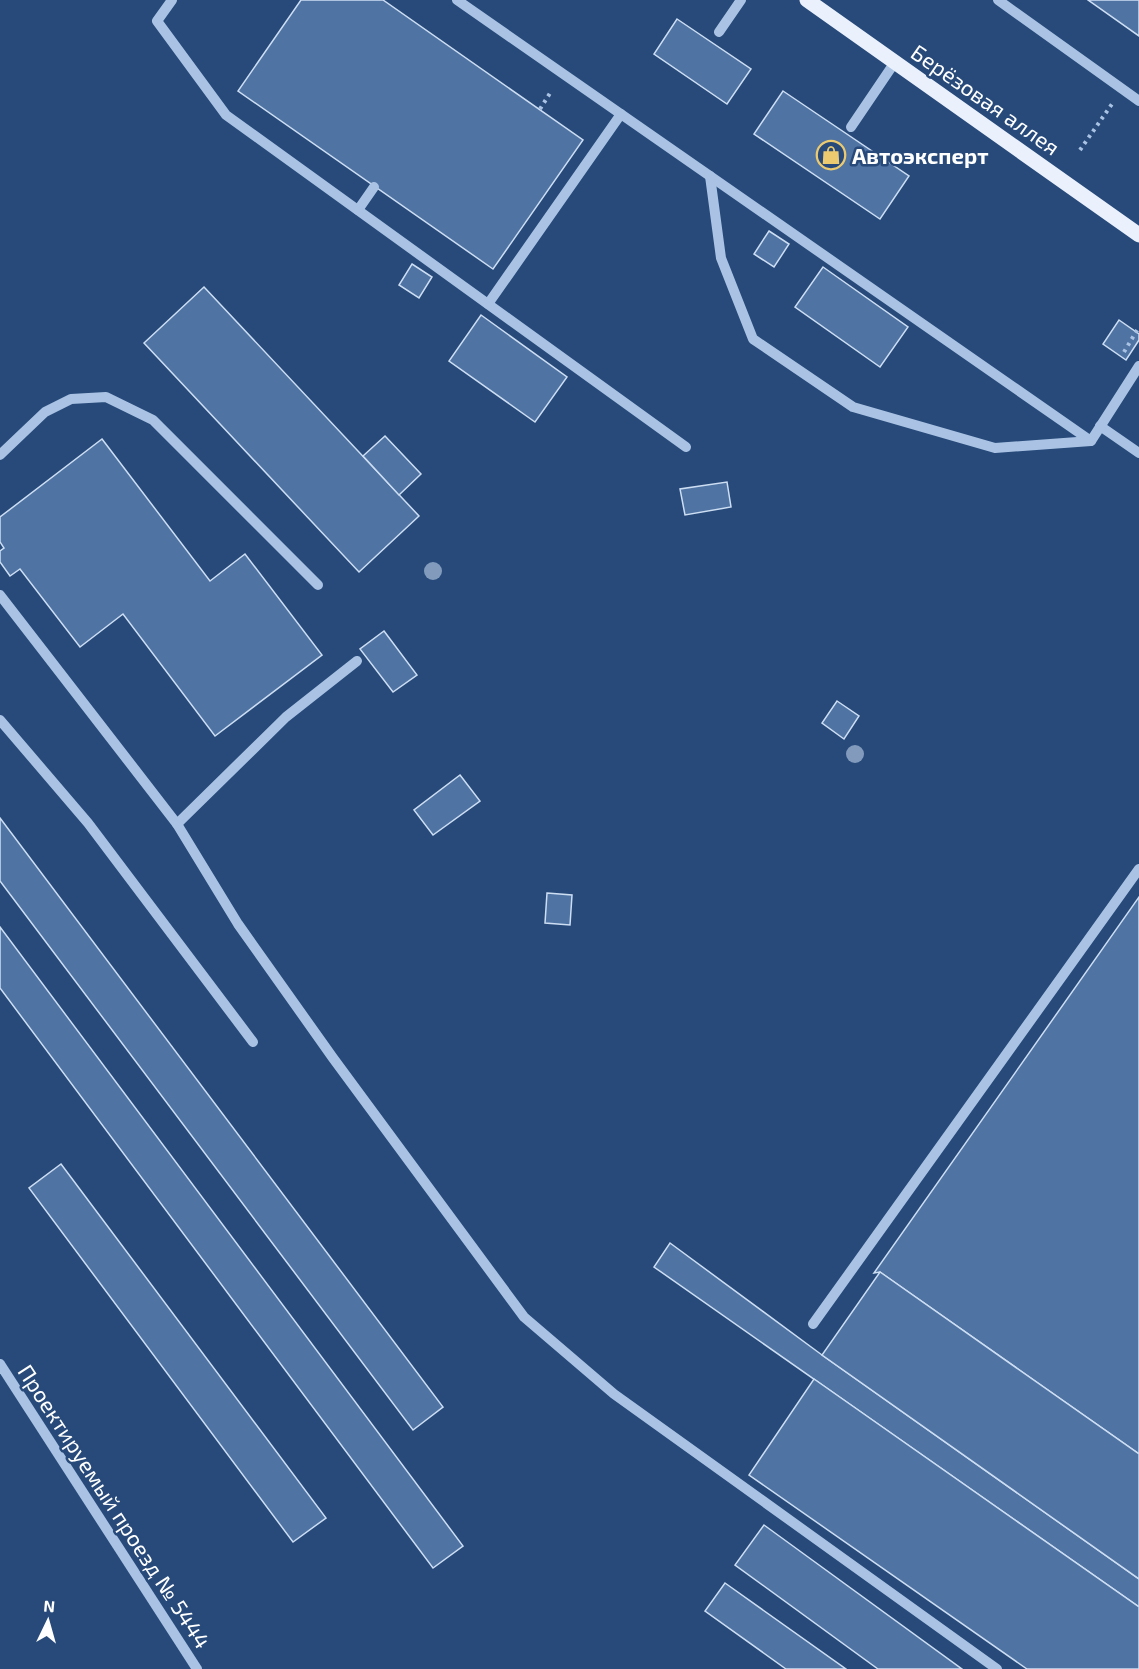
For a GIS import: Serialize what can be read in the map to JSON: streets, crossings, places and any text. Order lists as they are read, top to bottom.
{
  "streets": {
    "main road": ["Берёзовая аллея"],
    "street": ["Проектируемый проезд № 5444"]
  },
  "places": {
    "shop": ["Автоэксперт"]
  },
  "north": "top"
}
